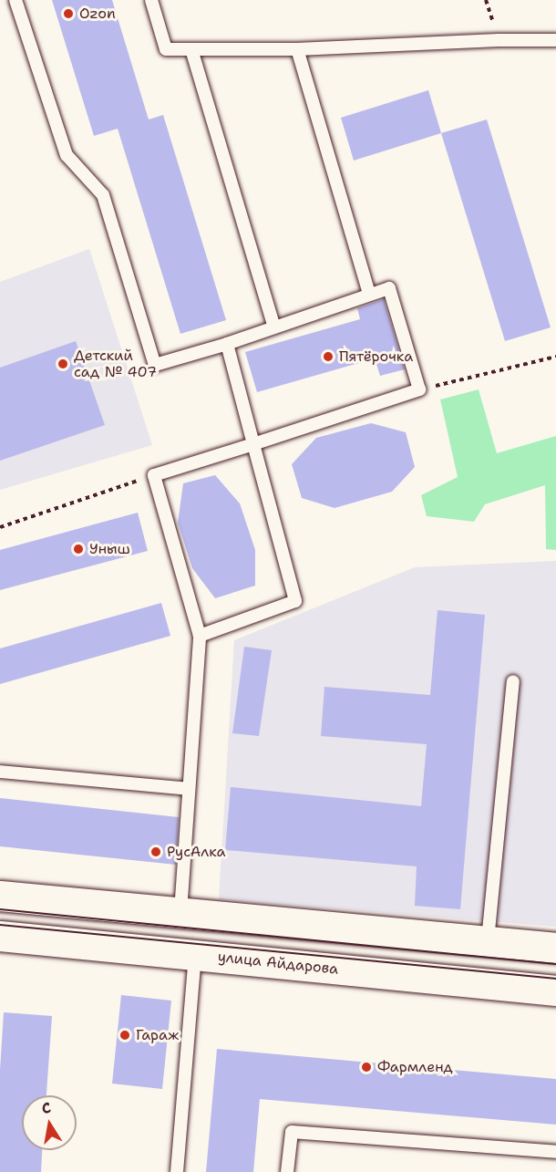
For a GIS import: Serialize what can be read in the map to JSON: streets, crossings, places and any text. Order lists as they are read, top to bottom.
{
  "streets": {
    "main road": ["улица Айдарова"]
  },
  "places": [
    "Ozon",
    "Пятёрочка",
    "Детский сад № 407",
    "Уныш",
    "РусАлка",
    "Гараж",
    "Фармленд"
  ],
  "north": "top"
}
